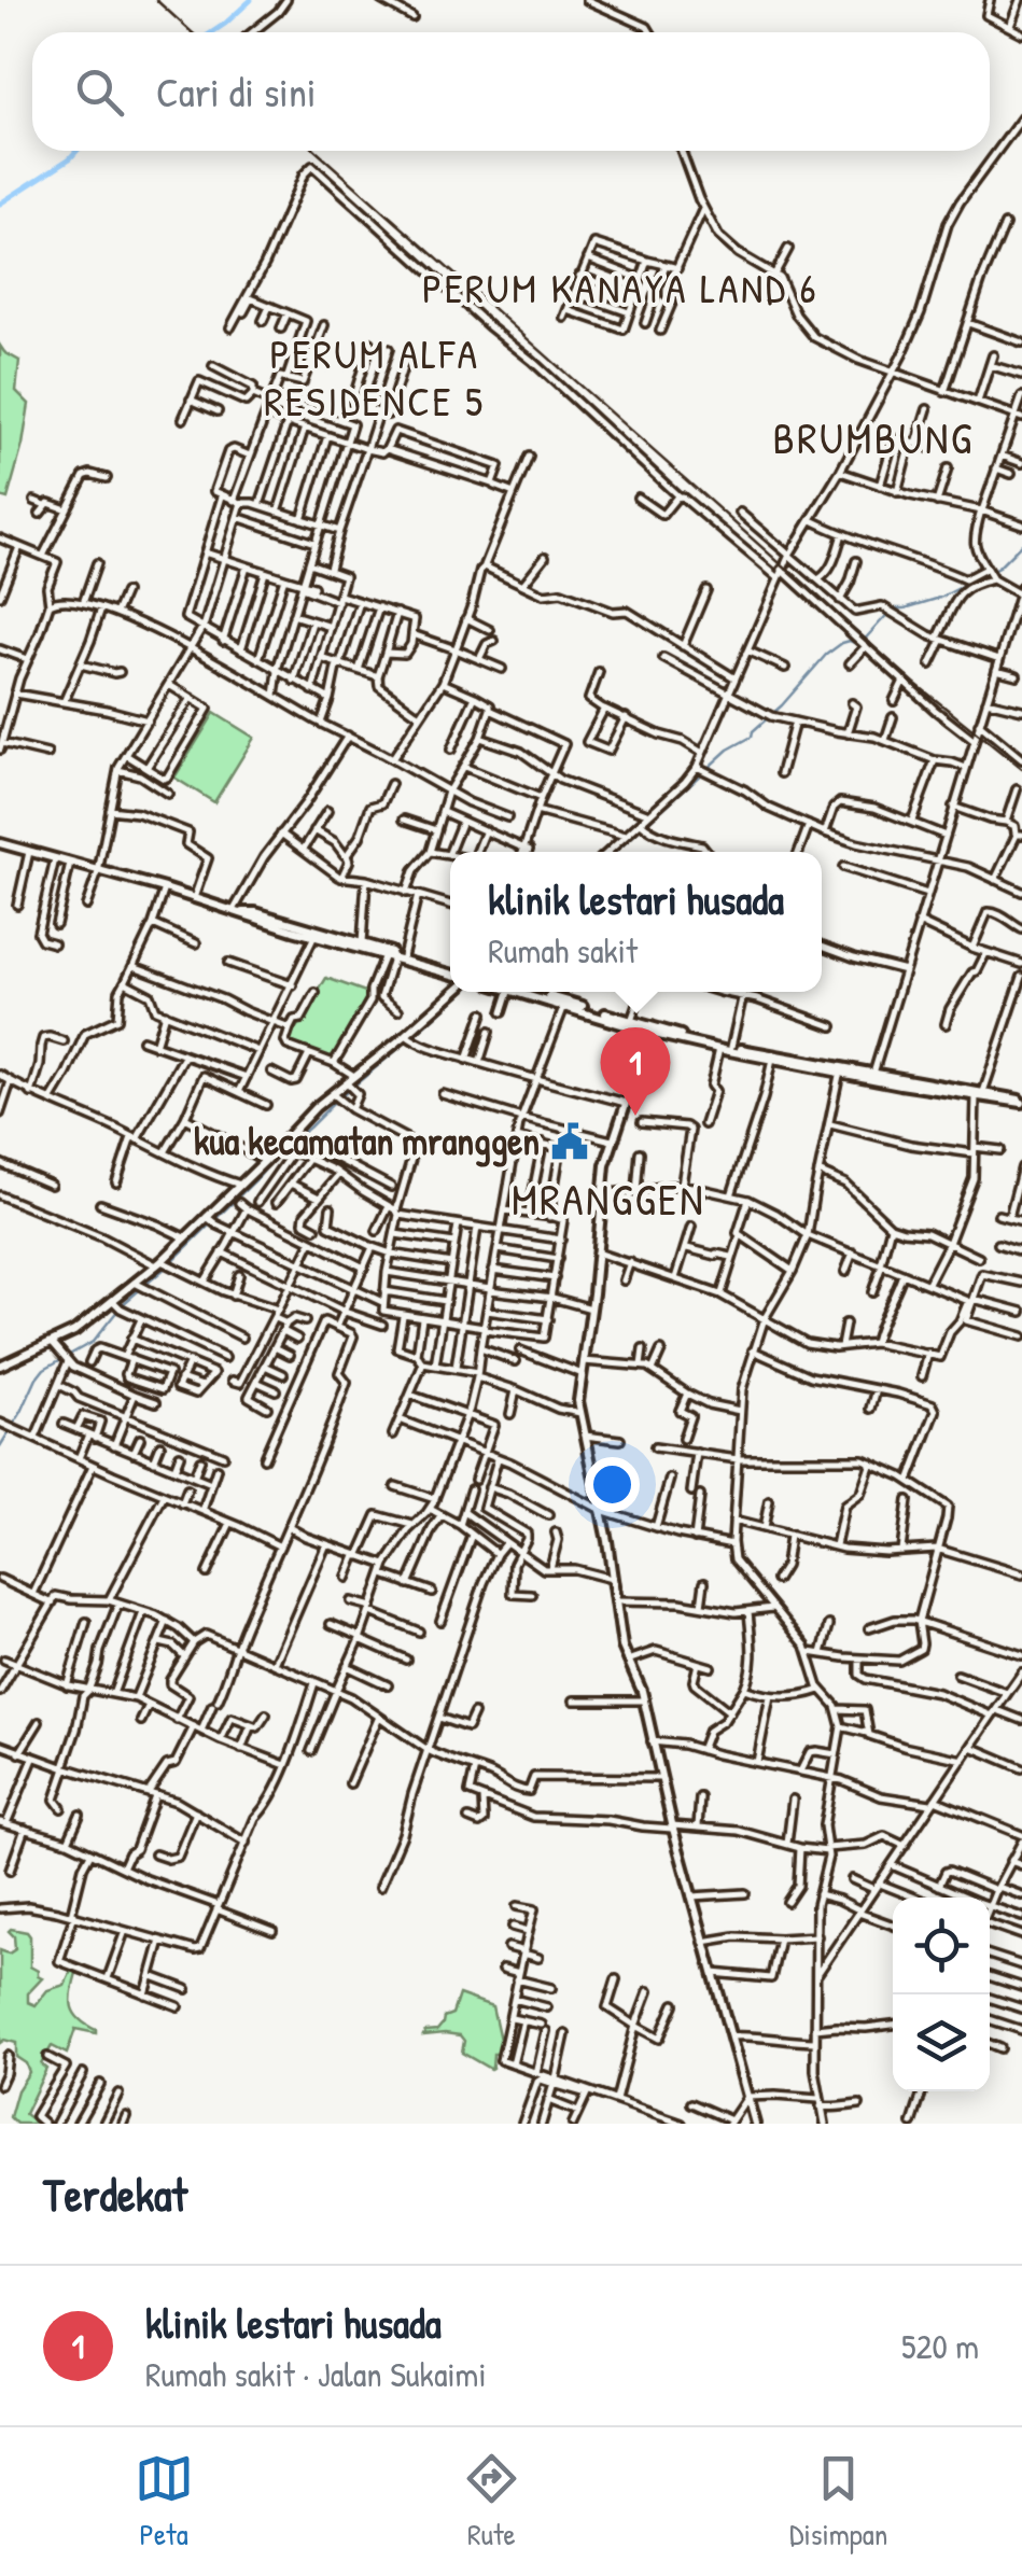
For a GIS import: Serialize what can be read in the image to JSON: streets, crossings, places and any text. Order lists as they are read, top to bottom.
{
  "districts": [
    "PERUM KANAYA LAND 6",
    "PERUM ALFA RESIDENCE 5",
    "BRUMBUNG",
    "MRANGGEN"
  ],
  "places": {
    "public building": ["kua kecamatan mranggen"]
  },
  "page": {
    "search": "Cari di sini",
    "popup": ["klinik lestari husada", "Rumah sakit"],
    "pins": "1",
    "heading": "Terdekat",
    "list": [
      {
        "mark": "1",
        "name": "klinik lestari husada",
        "note": "Rumah sakit · Jalan Sukaimi",
        "value": "520 m"
      }
    ],
    "nav": ["Peta", "Rute", "Disimpan"]
  }
}
